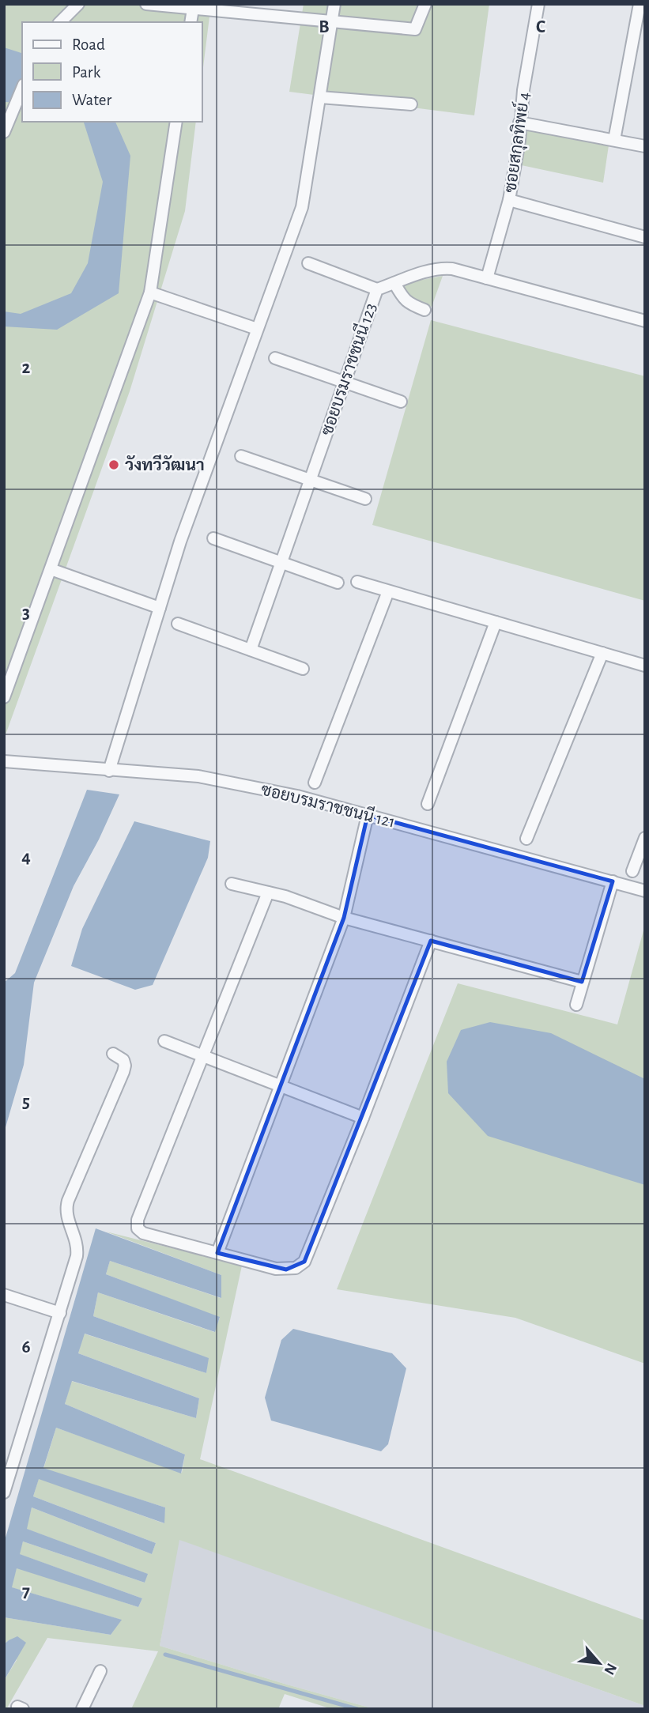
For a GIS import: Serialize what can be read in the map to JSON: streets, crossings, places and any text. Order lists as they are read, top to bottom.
{
  "streets": {
    "street": ["ซอยสกุลทิพย์ 4", "ซอยบรมราชชนนี 123", "ซอยบรมราชชนนี 121"]
  },
  "crossings": [
    ["ซอยสกุลทิพย์ 4", "ซอยบรมราชชนนี 123"]
  ],
  "places": ["วังทวีวัฒนา"],
  "legend": ["Road", "Park", "Water"],
  "north": "bottom right",
  "grid": {
    "columns": ["B", "C"],
    "rows": [
      "2",
      "3",
      "4",
      "5",
      "6",
      "7"
    ]
  }
}
